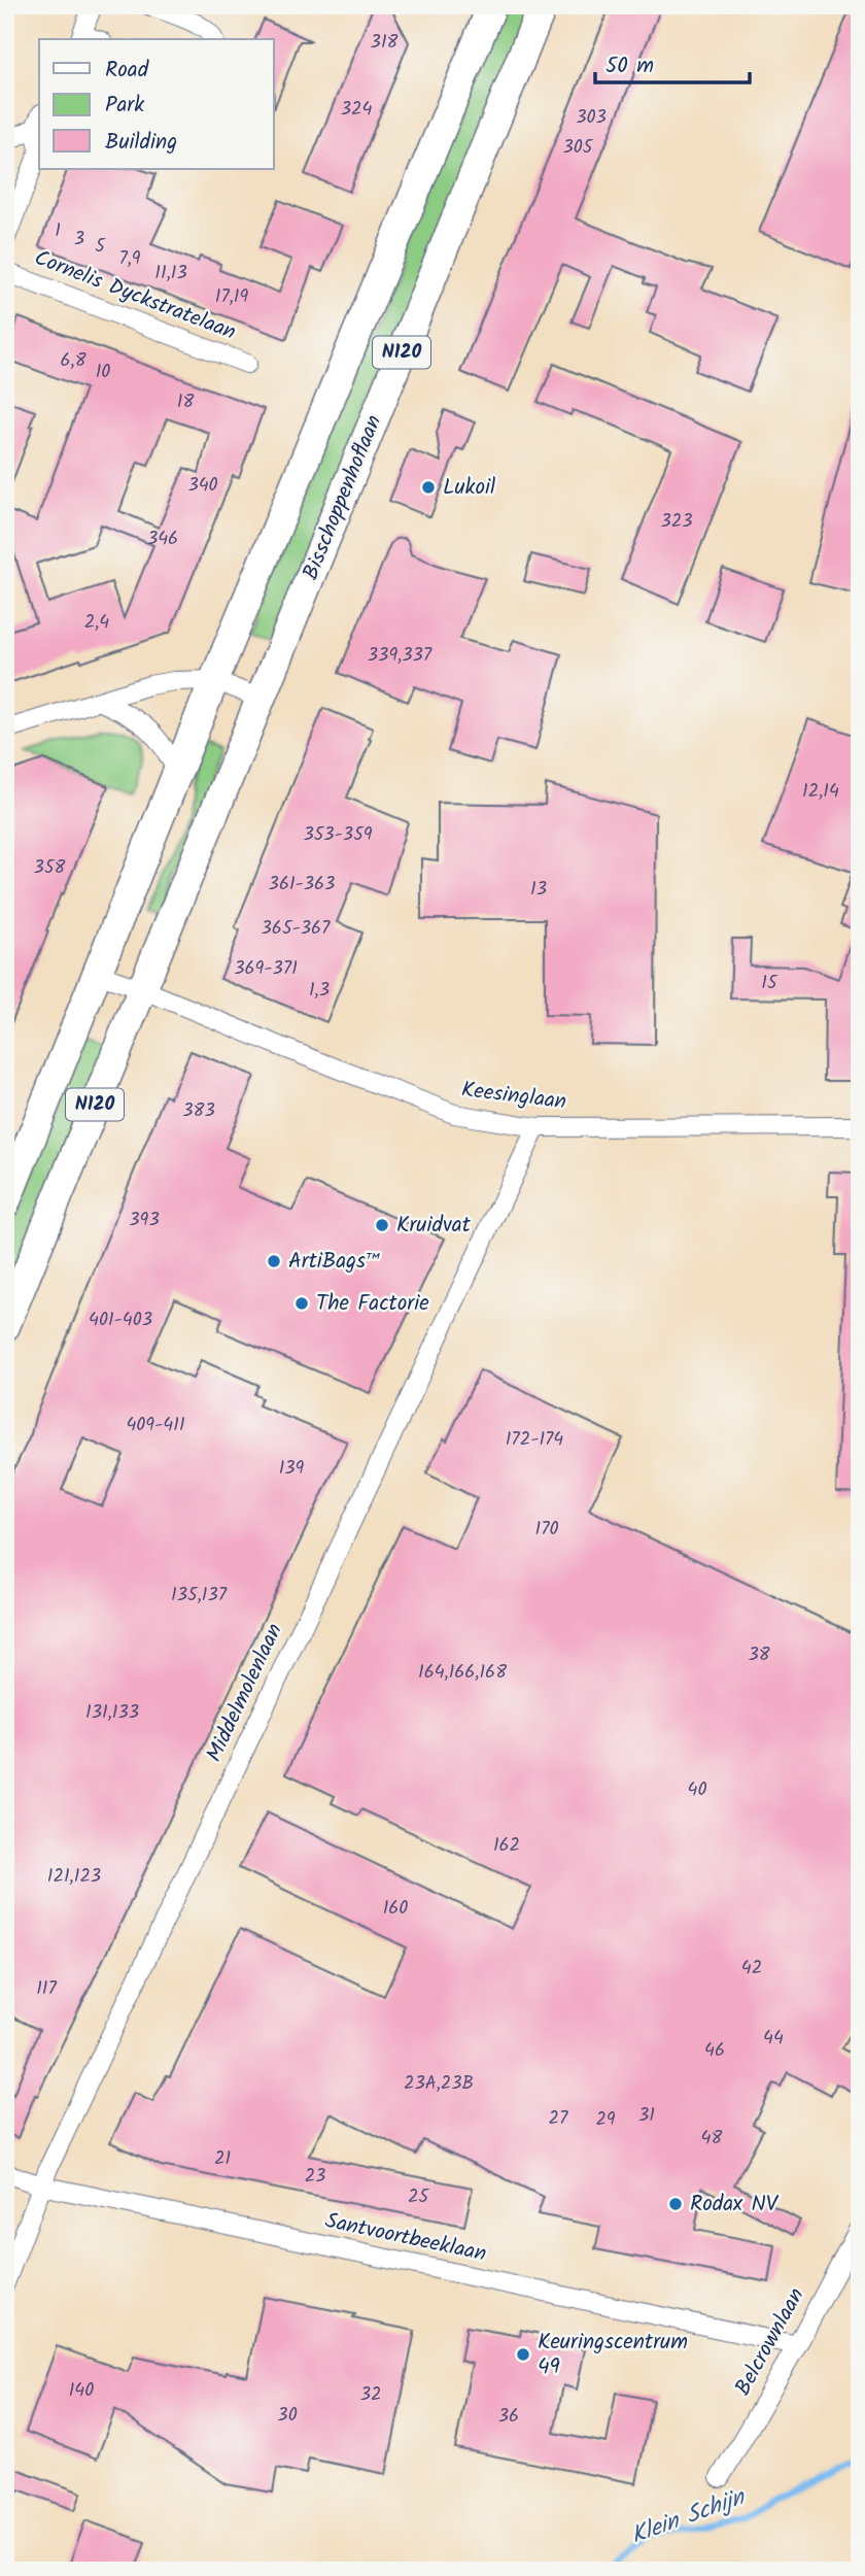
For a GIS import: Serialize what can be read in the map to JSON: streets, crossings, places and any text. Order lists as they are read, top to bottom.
{
  "streets": {
    "main road": ["N120", "Bisschoppenhoflaan"],
    "street": [
      "Cornelis Dyckstratelaan",
      "Keesinglaan",
      "Middelmolenlaan",
      "Santvoortbeeklaan",
      "Belcrownlaan"
    ]
  },
  "crossings": [
    ["Bisschoppenhoflaan", "Keesinglaan"],
    ["Keesinglaan", "Middelmolenlaan"],
    ["Middelmolenlaan", "Santvoortbeeklaan"],
    ["Santvoortbeeklaan", "Belcrownlaan"]
  ],
  "water": ["Klein Schijn"],
  "places": [
    "Lukoil",
    "Kruidvat",
    "ArtiBags™",
    "The Factorie",
    "Rodax NV",
    "Keuringscentrum 49"
  ],
  "house_numbers": [
    "318",
    "324",
    "303",
    "305",
    "1",
    "3",
    "5",
    "7,9",
    "11,13",
    "17,19",
    "6,8",
    "10",
    "18",
    "340",
    "323",
    "346",
    "2,4",
    "339,337",
    "12,14",
    "353-359",
    "358",
    "361-363",
    "13",
    "365-367",
    "369-371",
    "15",
    "1,3",
    "383",
    "393",
    "401-403",
    "409-411",
    "172-174",
    "139",
    "170",
    "135,137",
    "38",
    "164,166,168",
    "131,133",
    "40",
    "162",
    "121,123",
    "160",
    "42",
    "117",
    "44",
    "46",
    "23A,23B",
    "31",
    "27",
    "29",
    "48",
    "21",
    "23",
    "25",
    "140",
    "32",
    "30",
    "36"
  ],
  "legend": ["Road", "Park", "Building"],
  "scale_bar": "50 m"
}
